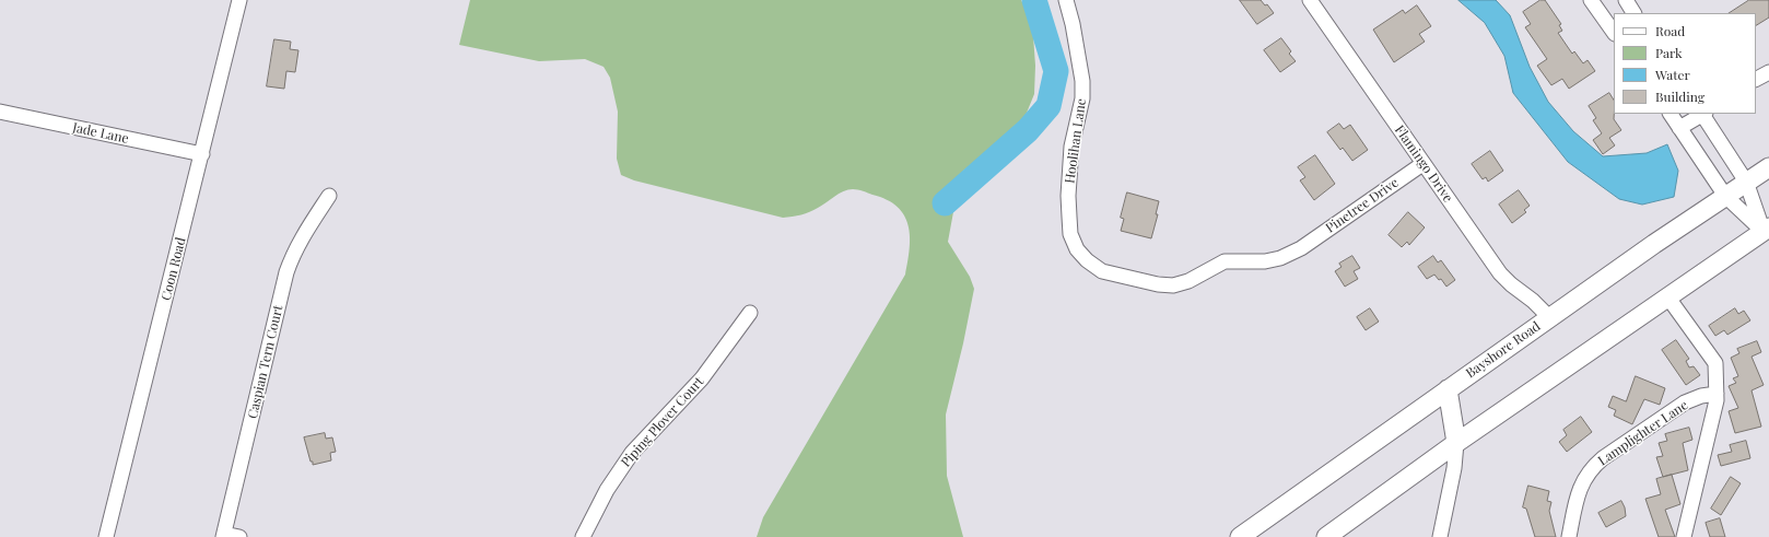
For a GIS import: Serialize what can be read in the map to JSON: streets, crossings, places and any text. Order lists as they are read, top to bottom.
{
  "streets": {
    "main road": ["Bayshore Road"],
    "street": [
      "Jade Lane",
      "Hoolihan Lane",
      "Flamingo Drive",
      "Pinetree Drive",
      "Coon Road",
      "Caspian Tern Court",
      "Piping Plover Court",
      "Lamplighter Lane"
    ]
  },
  "crossings": [
    ["Jade Lane", "Coon Road"],
    ["Hoolihan Lane", "Pinetree Drive"],
    ["Flamingo Drive", "Pinetree Drive"],
    ["Flamingo Drive", "Bayshore Road"]
  ],
  "legend": [
    "Road",
    "Park",
    "Water",
    "Building"
  ]
}
